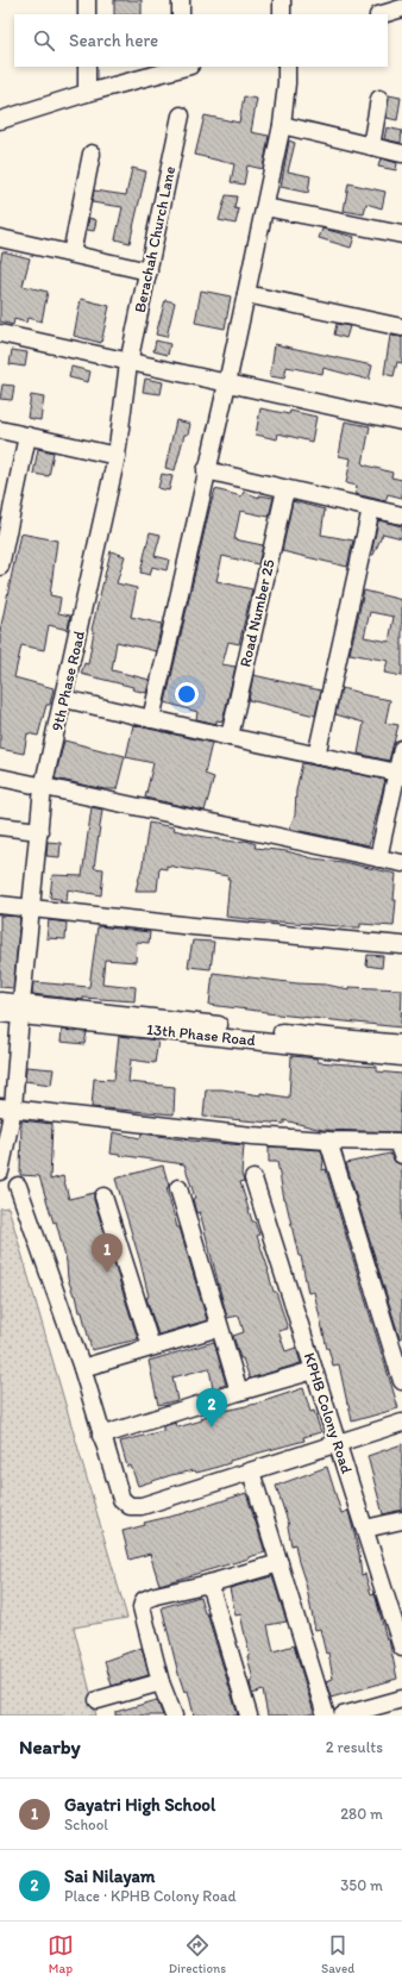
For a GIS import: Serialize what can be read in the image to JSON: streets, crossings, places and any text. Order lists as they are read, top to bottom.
{
  "streets": {
    "street": [
      "Berachah Church Lane",
      "Road Number 25",
      "9th Phase Road",
      "13th Phase Road",
      "KPHB Colony Road"
    ]
  },
  "crossings": [
    ["Berachah Church Lane", "9th Phase Road"],
    ["9th Phase Road", "13th Phase Road"]
  ],
  "page": {
    "search": "Search here",
    "pins": ["1", "2"],
    "heading": ["Nearby", "2 results"],
    "list": [
      {
        "mark": "1",
        "name": "Gayatri High School",
        "note": "School",
        "value": "280 m"
      },
      {
        "mark": "2",
        "name": "Sai Nilayam",
        "note": "Place · KPHB Colony Road",
        "value": "350 m"
      }
    ],
    "nav": ["Map", "Directions", "Saved"]
  }
}
